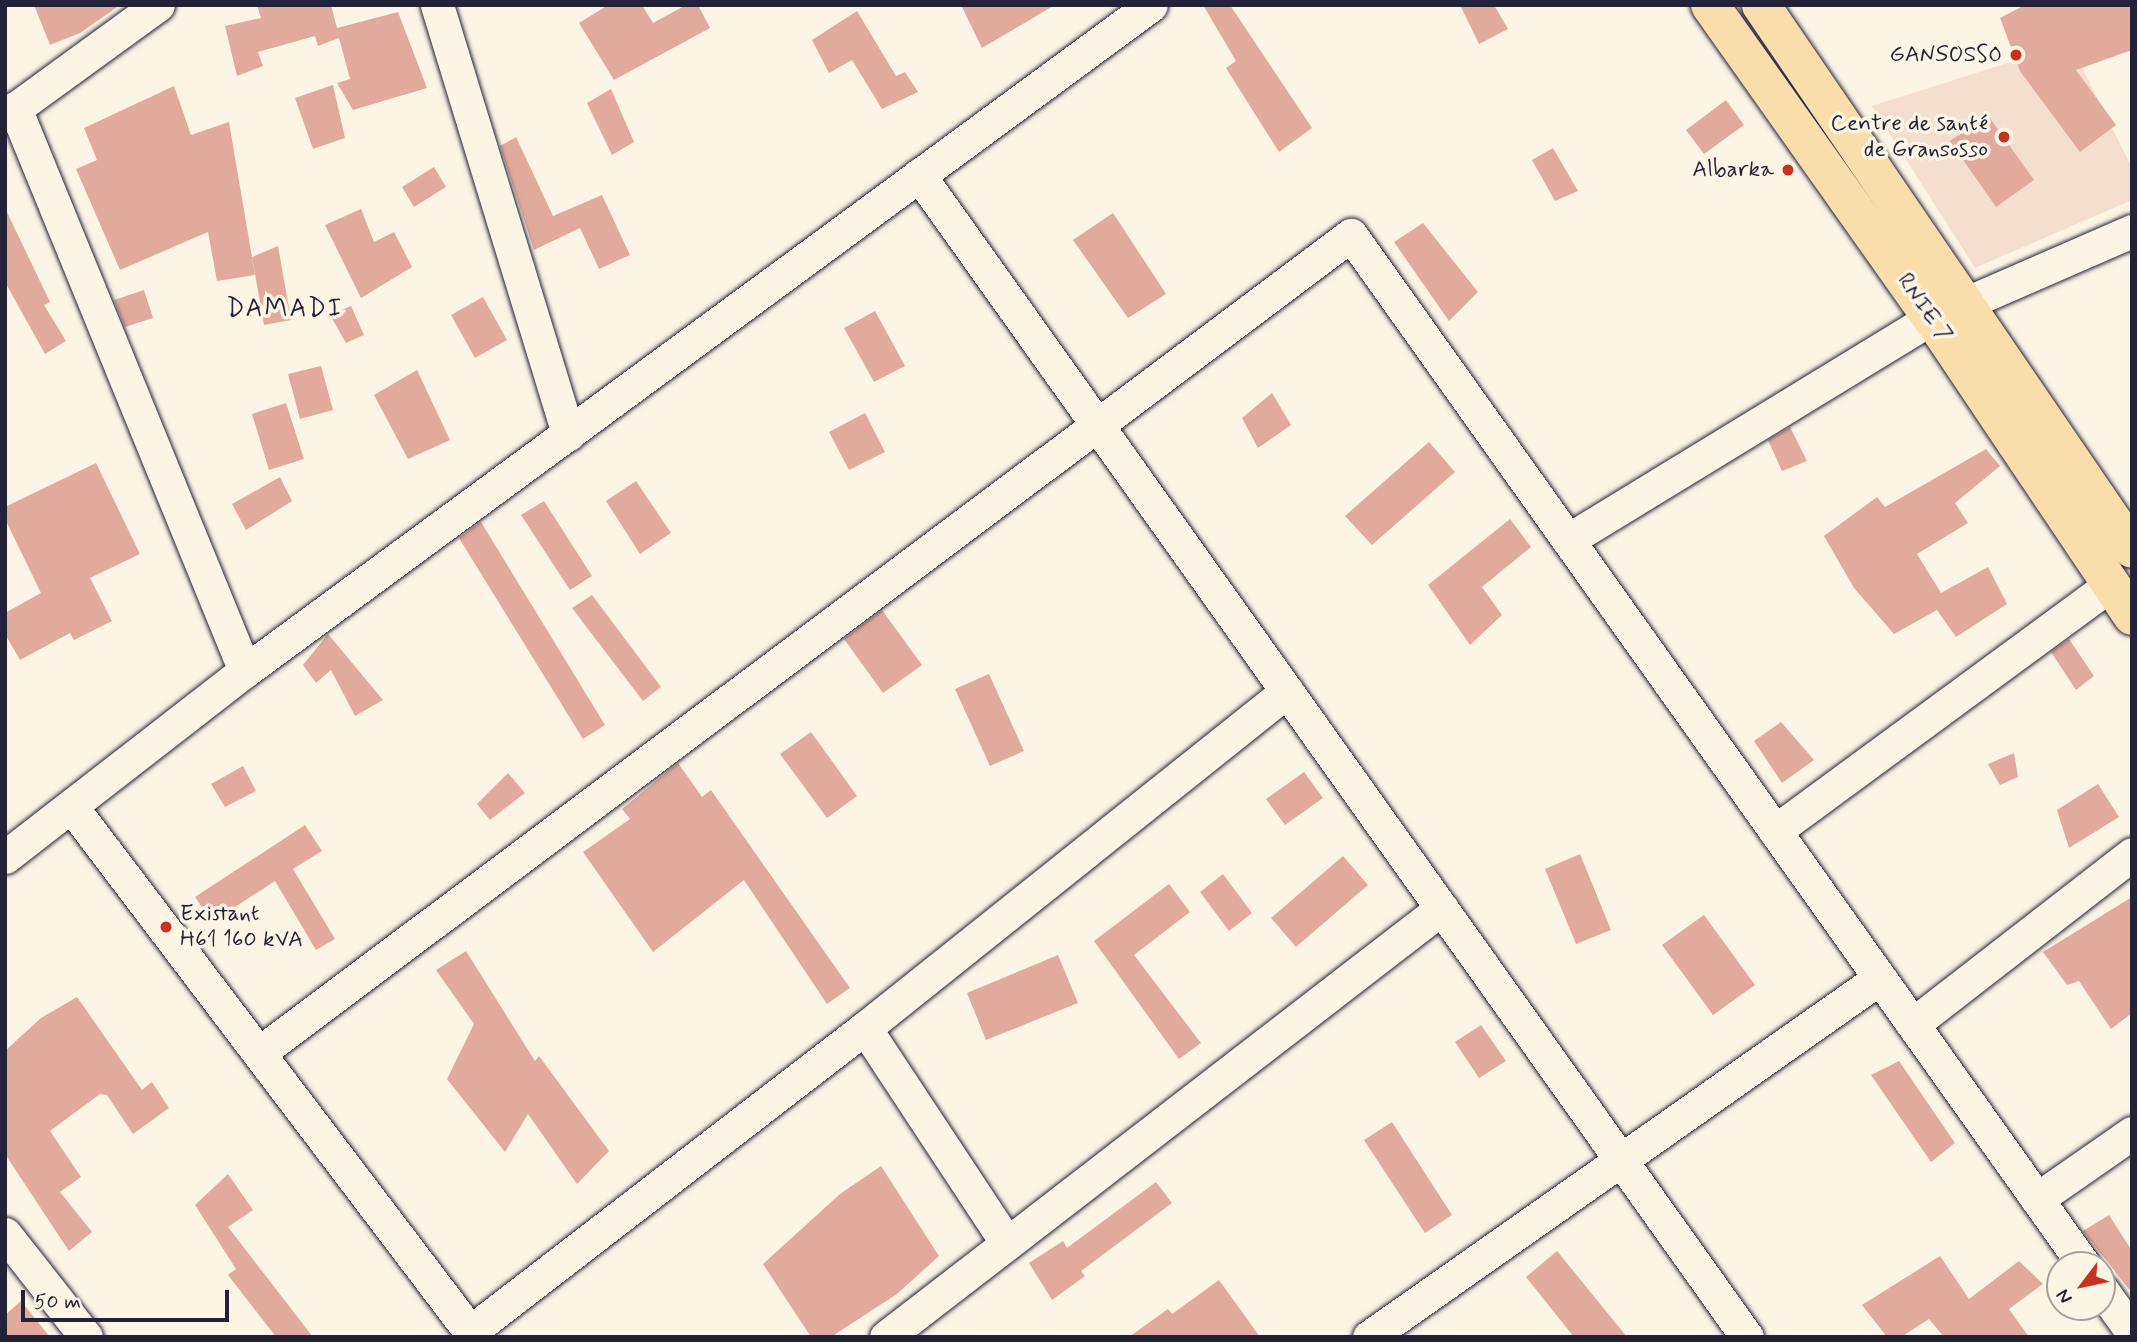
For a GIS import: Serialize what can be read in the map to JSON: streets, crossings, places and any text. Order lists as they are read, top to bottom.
{
  "streets": {
    "main road": ["RNIE 7"]
  },
  "districts": ["DAMADI"],
  "places": [
    "GANSOSSO",
    "Centre de santé de Gransosso",
    "Albarka",
    "Existant H61 160 kVA"
  ],
  "scale_bar": "50 m",
  "north": "bottom left"
}
